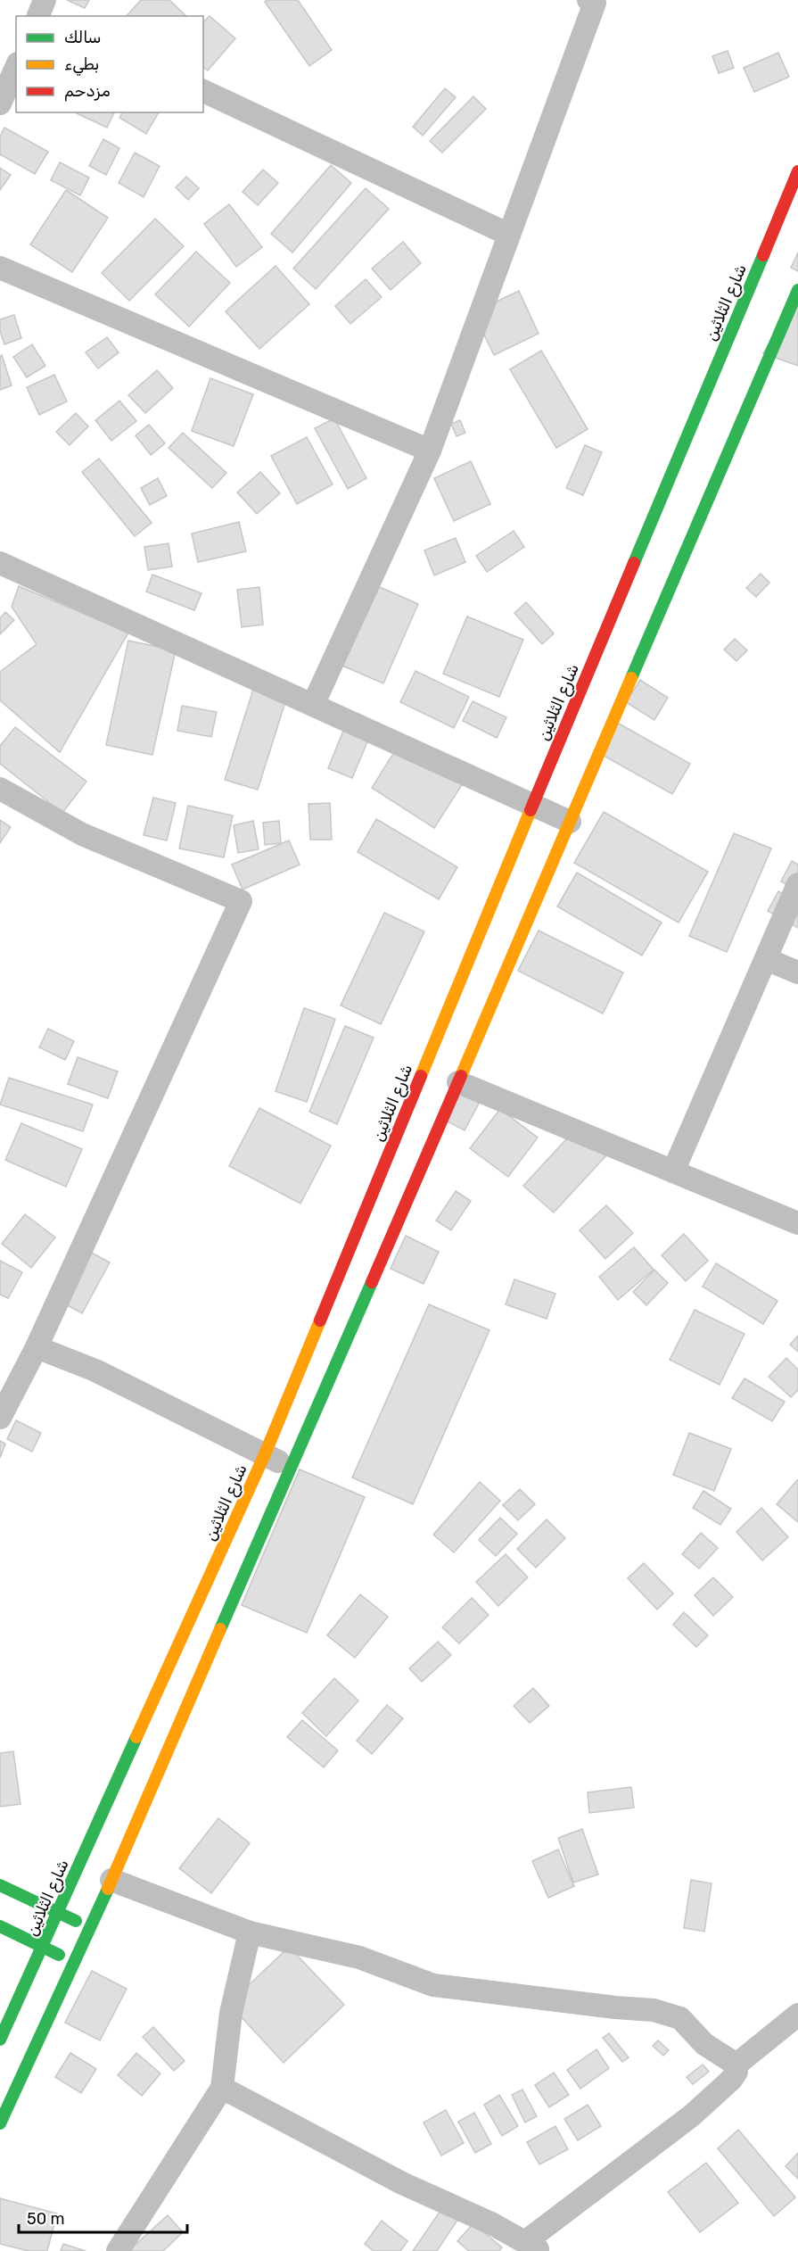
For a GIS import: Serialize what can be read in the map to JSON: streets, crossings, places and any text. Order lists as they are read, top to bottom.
{
  "streets": {
    "street": ["شارع الثلاثين"]
  },
  "legend": ["سالك", "بطيء", "مزدحم"],
  "scale_bar": "50 m"
}
